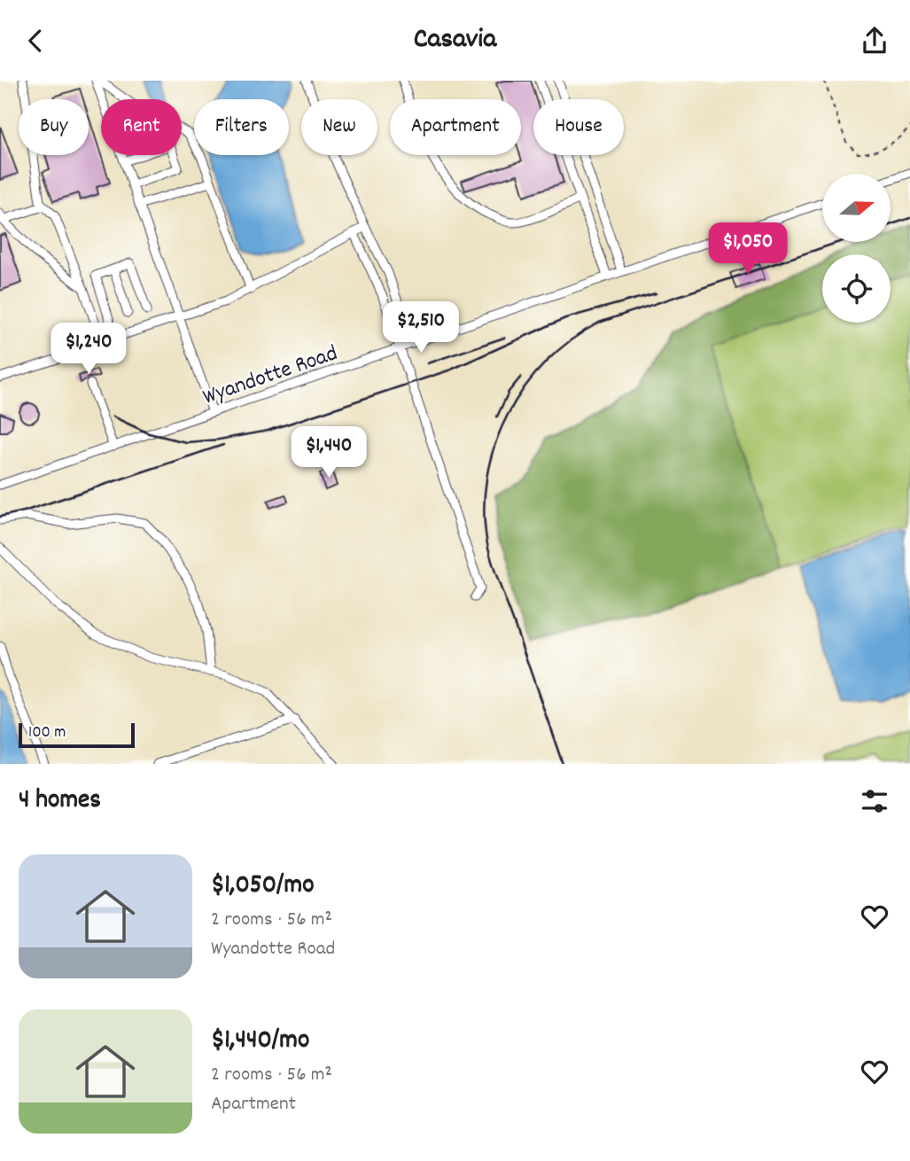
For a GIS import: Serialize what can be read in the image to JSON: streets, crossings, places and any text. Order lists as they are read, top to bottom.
{
  "streets": {
    "street": ["Wyandotte Road"]
  },
  "scale_bar": "100 m",
  "north": "right",
  "page": {
    "header": "Casavia",
    "chip": [
      "Buy",
      "Rent",
      "Filters",
      "New",
      "Apartment",
      "House"
    ],
    "price": [
      "$1,050",
      "$2,510",
      "$1,240",
      "$1,440"
    ],
    "scale": "100 m",
    "heading": "4 homes",
    "list": [
      {
        "name": "$1,050/mo",
        "note": "2 rooms · 56 m² · Wyandotte Road"
      },
      {
        "name": "$1,440/mo",
        "note": "2 rooms · 56 m² · Apartment"
      }
    ]
  }
}
